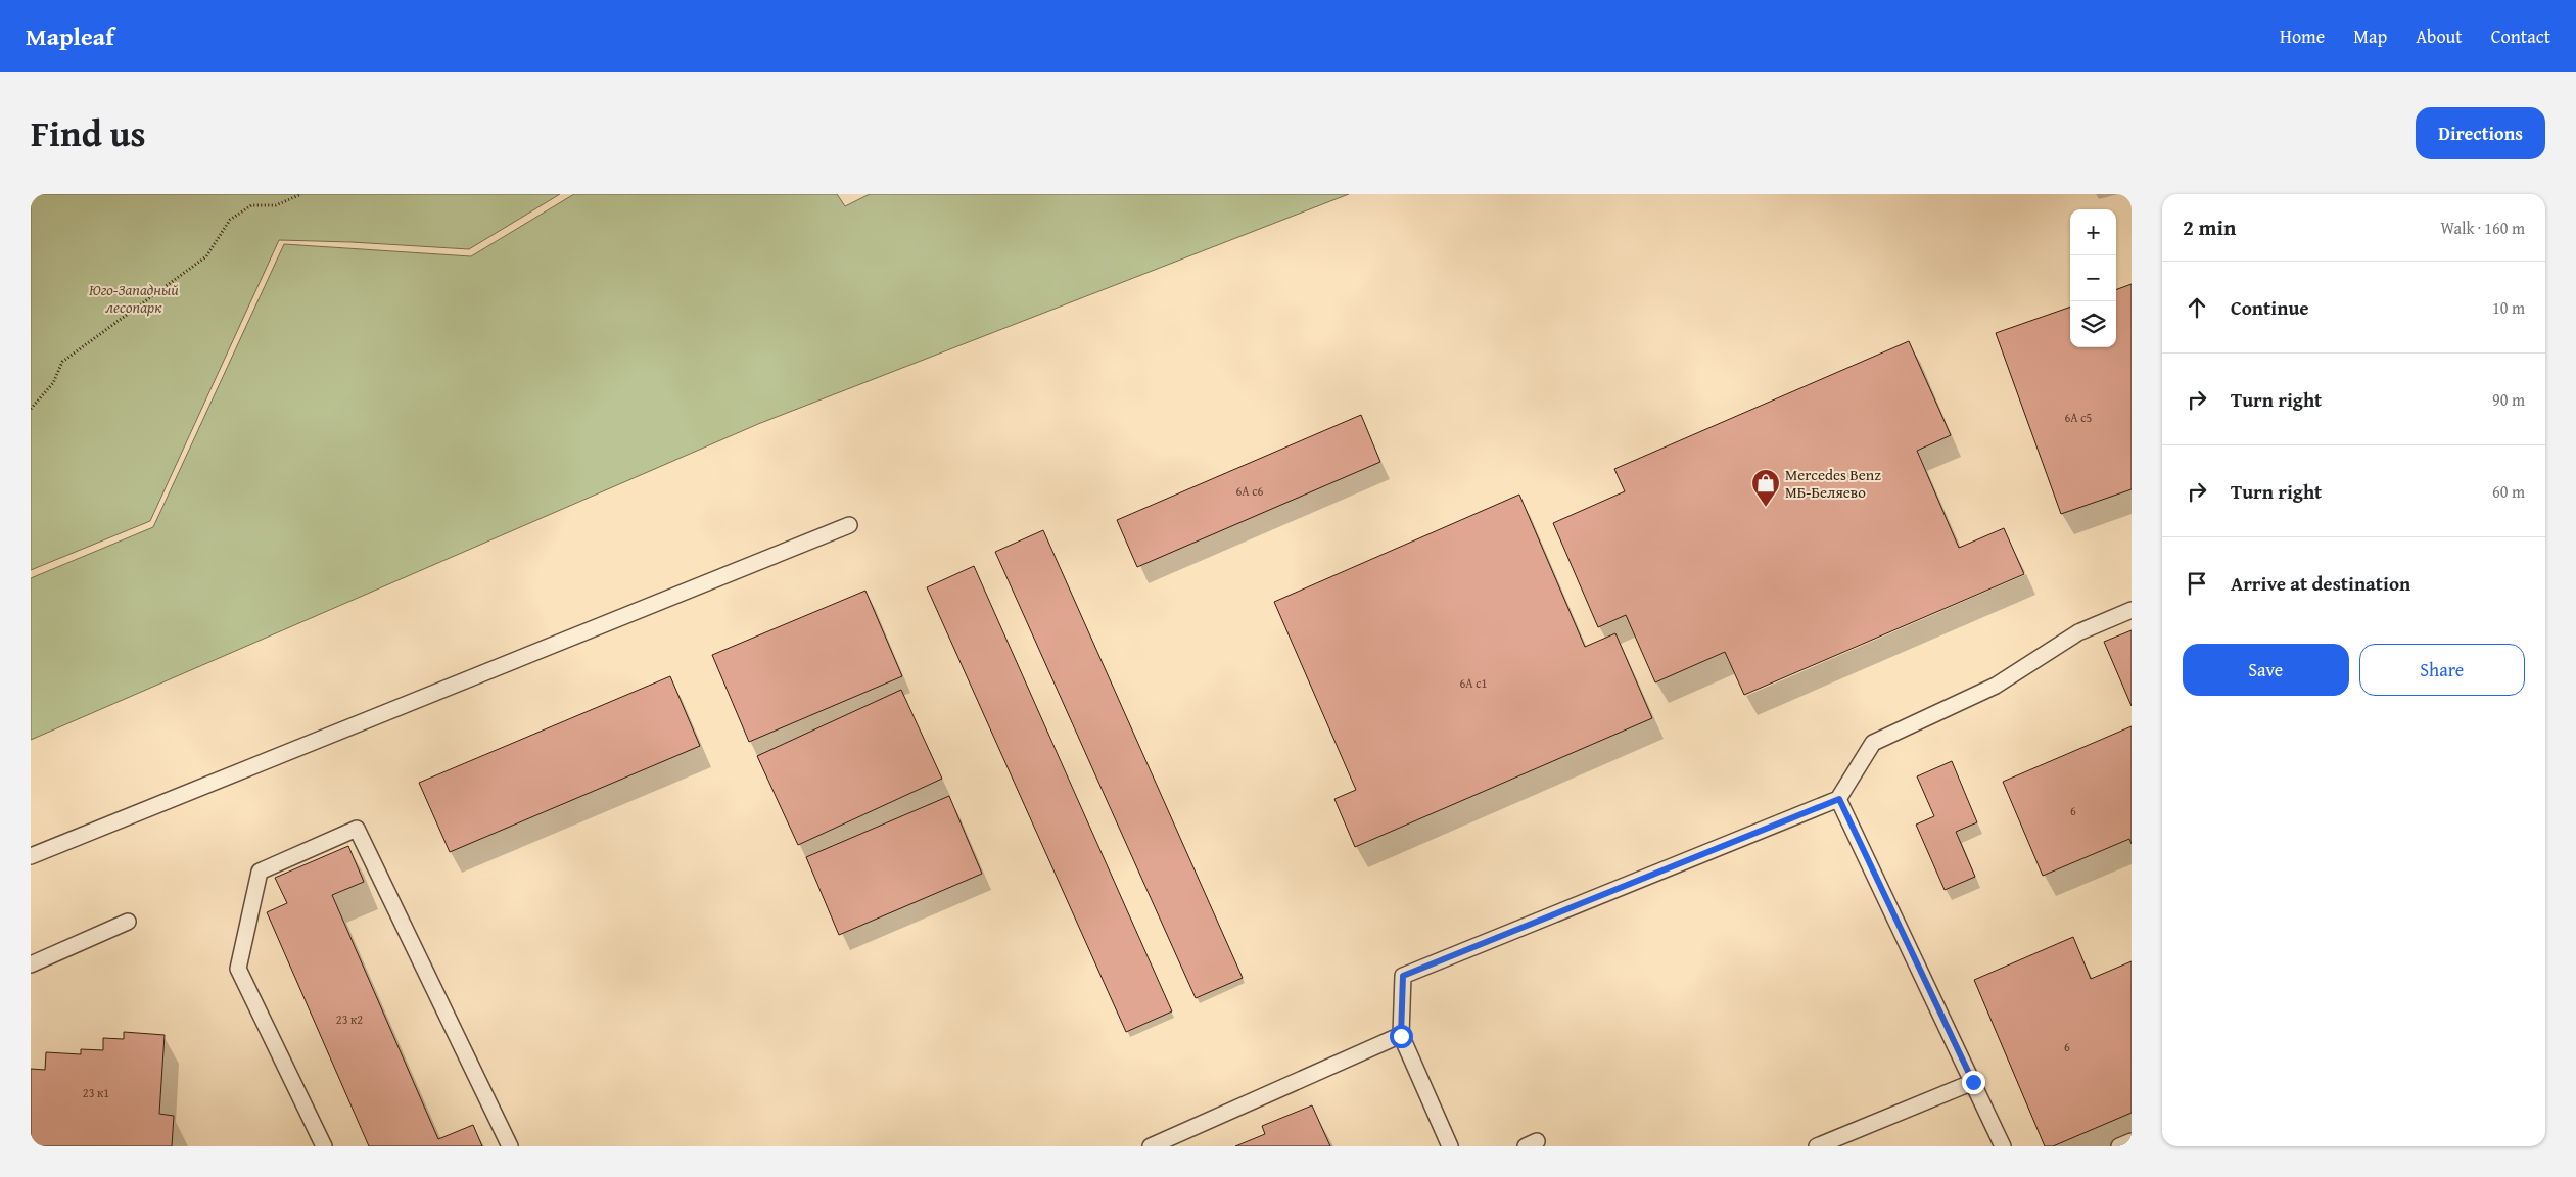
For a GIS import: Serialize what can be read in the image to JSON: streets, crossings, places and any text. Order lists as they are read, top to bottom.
{
  "parks": ["Юго-Западный лесопарк"],
  "places": {
    "shop": ["Mercedes Benz МБ-Беляево"]
  },
  "house_numbers": [
    "6А с5",
    "6А с6",
    "6А с1",
    "6",
    "23 к2",
    "6",
    "23 к1"
  ],
  "page": {
    "header": "Mapleaf",
    "nav": [
      "Home",
      "Map",
      "About",
      "Contact"
    ],
    "title": "Find us",
    "buttons": [
      "Directions",
      ["Save", "Share"]
    ],
    "heading": ["2 min", "Walk · 160 m"],
    "map_buttons": ["+", "−"],
    "list": [
      ["Continue", "10 m"],
      ["Turn right", "90 m"],
      ["Turn right", "60 m"],
      "Arrive at destination"
    ]
  }
}
